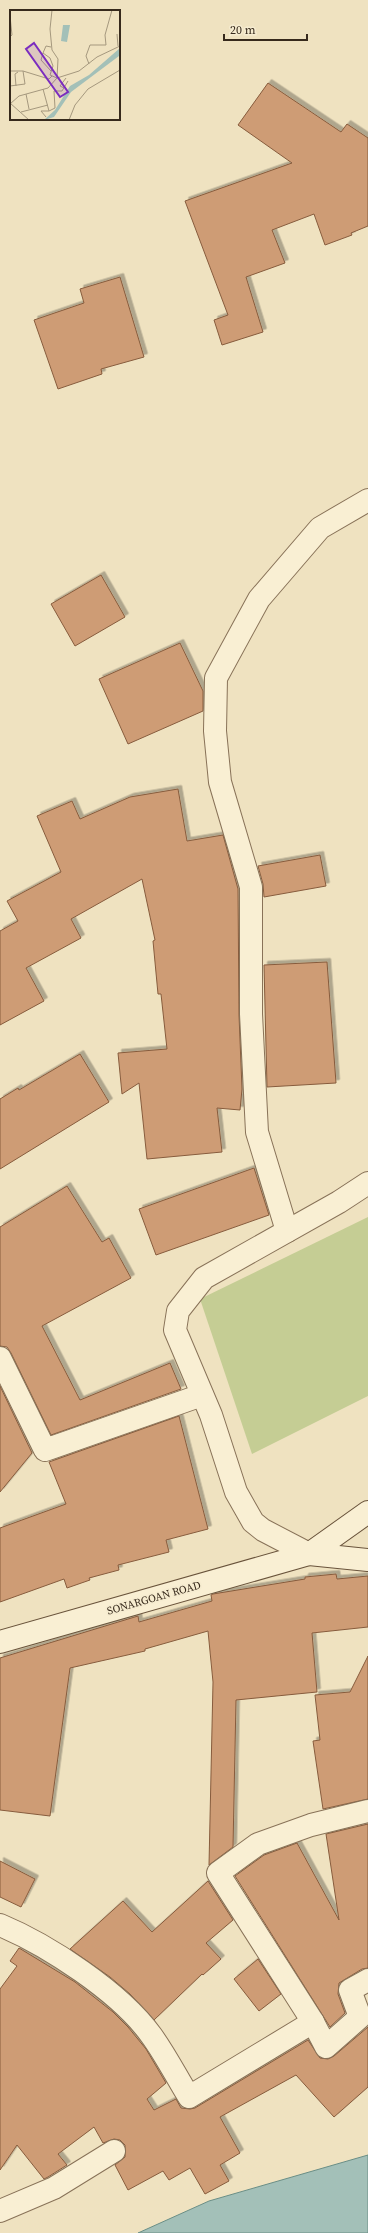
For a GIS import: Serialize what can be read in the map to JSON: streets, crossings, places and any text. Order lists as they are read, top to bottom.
{
  "streets": {
    "street": ["SONARGOAN ROAD"]
  },
  "scale_bar": "20 m"
}
